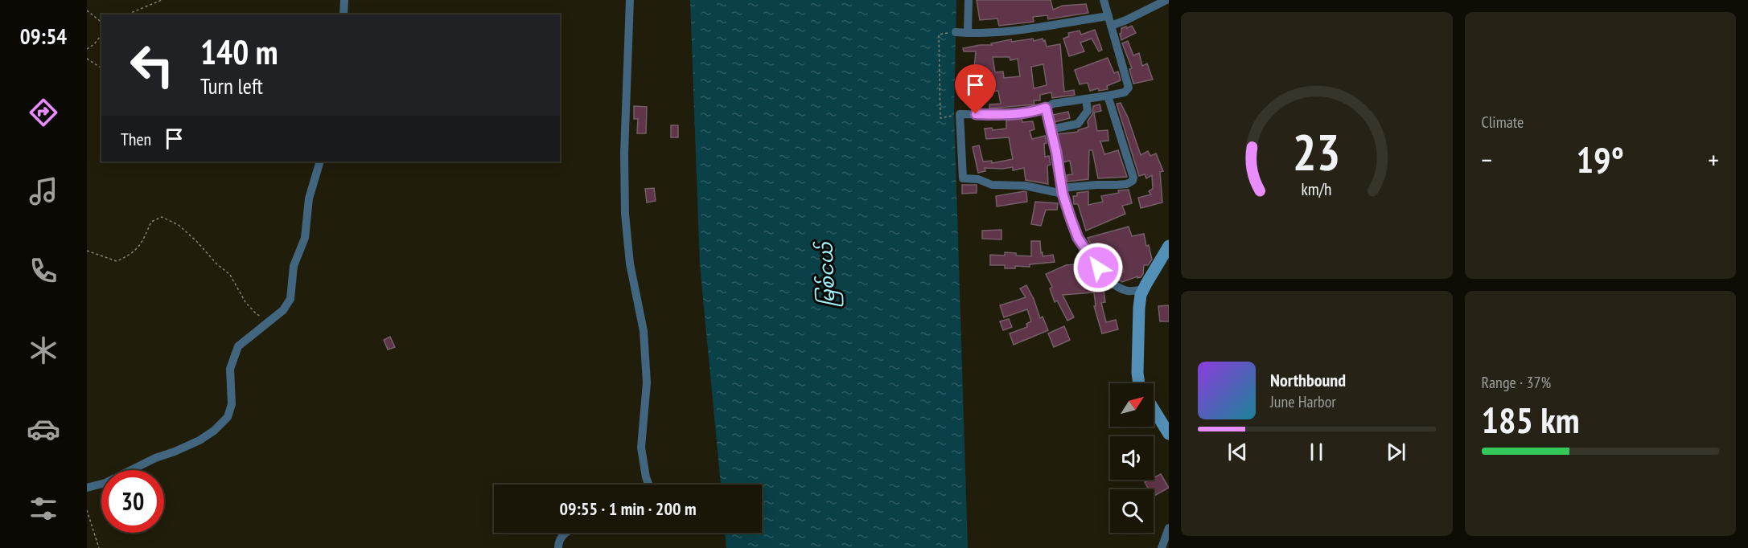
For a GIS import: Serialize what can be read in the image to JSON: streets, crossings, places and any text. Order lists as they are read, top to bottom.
{
  "water": ["မြစ်ငယ်"],
  "north": "top right",
  "page": {
    "tabs": "09:54",
    "tile": [
      "Climate",
      ["Range · 37%", "185 km"]
    ],
    "turn": ["140 m", "Turn left"],
    "then": "Then",
    "heat": ["−", "19°", "+"],
    "song": ["Northbound", "June Harbor"],
    "limit": "30",
    "trip": "09:55 · 1 min · 200 m",
    "gauge": ["23", "km/h"]
  }
}
